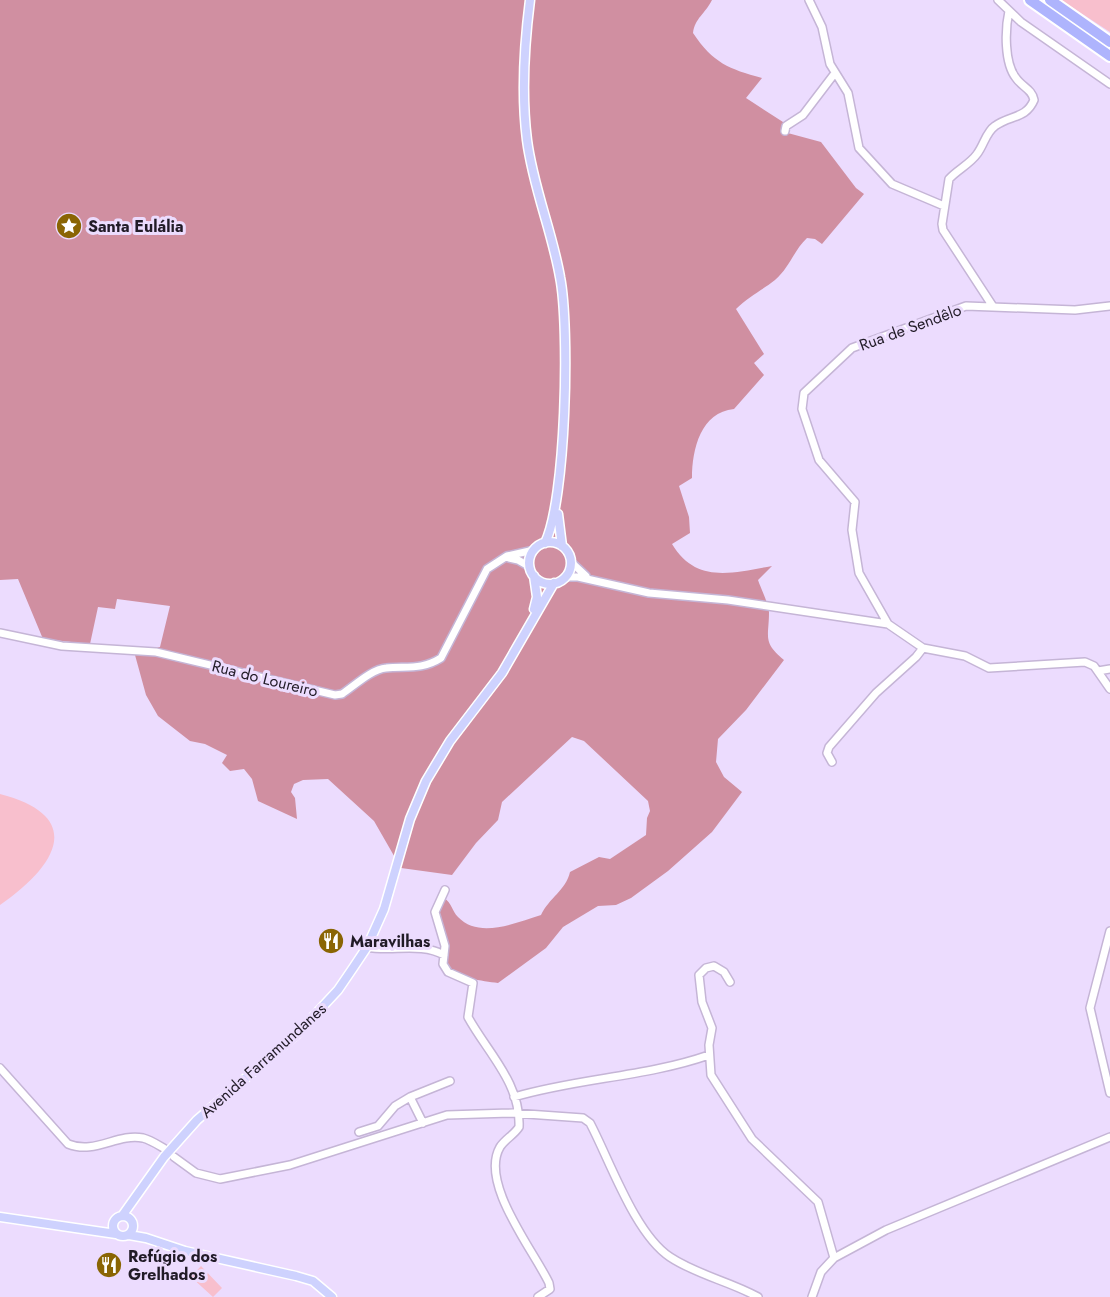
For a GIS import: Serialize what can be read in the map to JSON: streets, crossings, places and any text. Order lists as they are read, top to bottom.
{
  "streets": {
    "main road": ["Avenida Farramundanes"],
    "street": ["Rua de Sendêlo", "Rua do Loureiro"]
  },
  "places": {
    "place": ["Santa Eulália"],
    "restaurant": ["Maravilhas", "Refúgio dos Grelhados"]
  }
}
